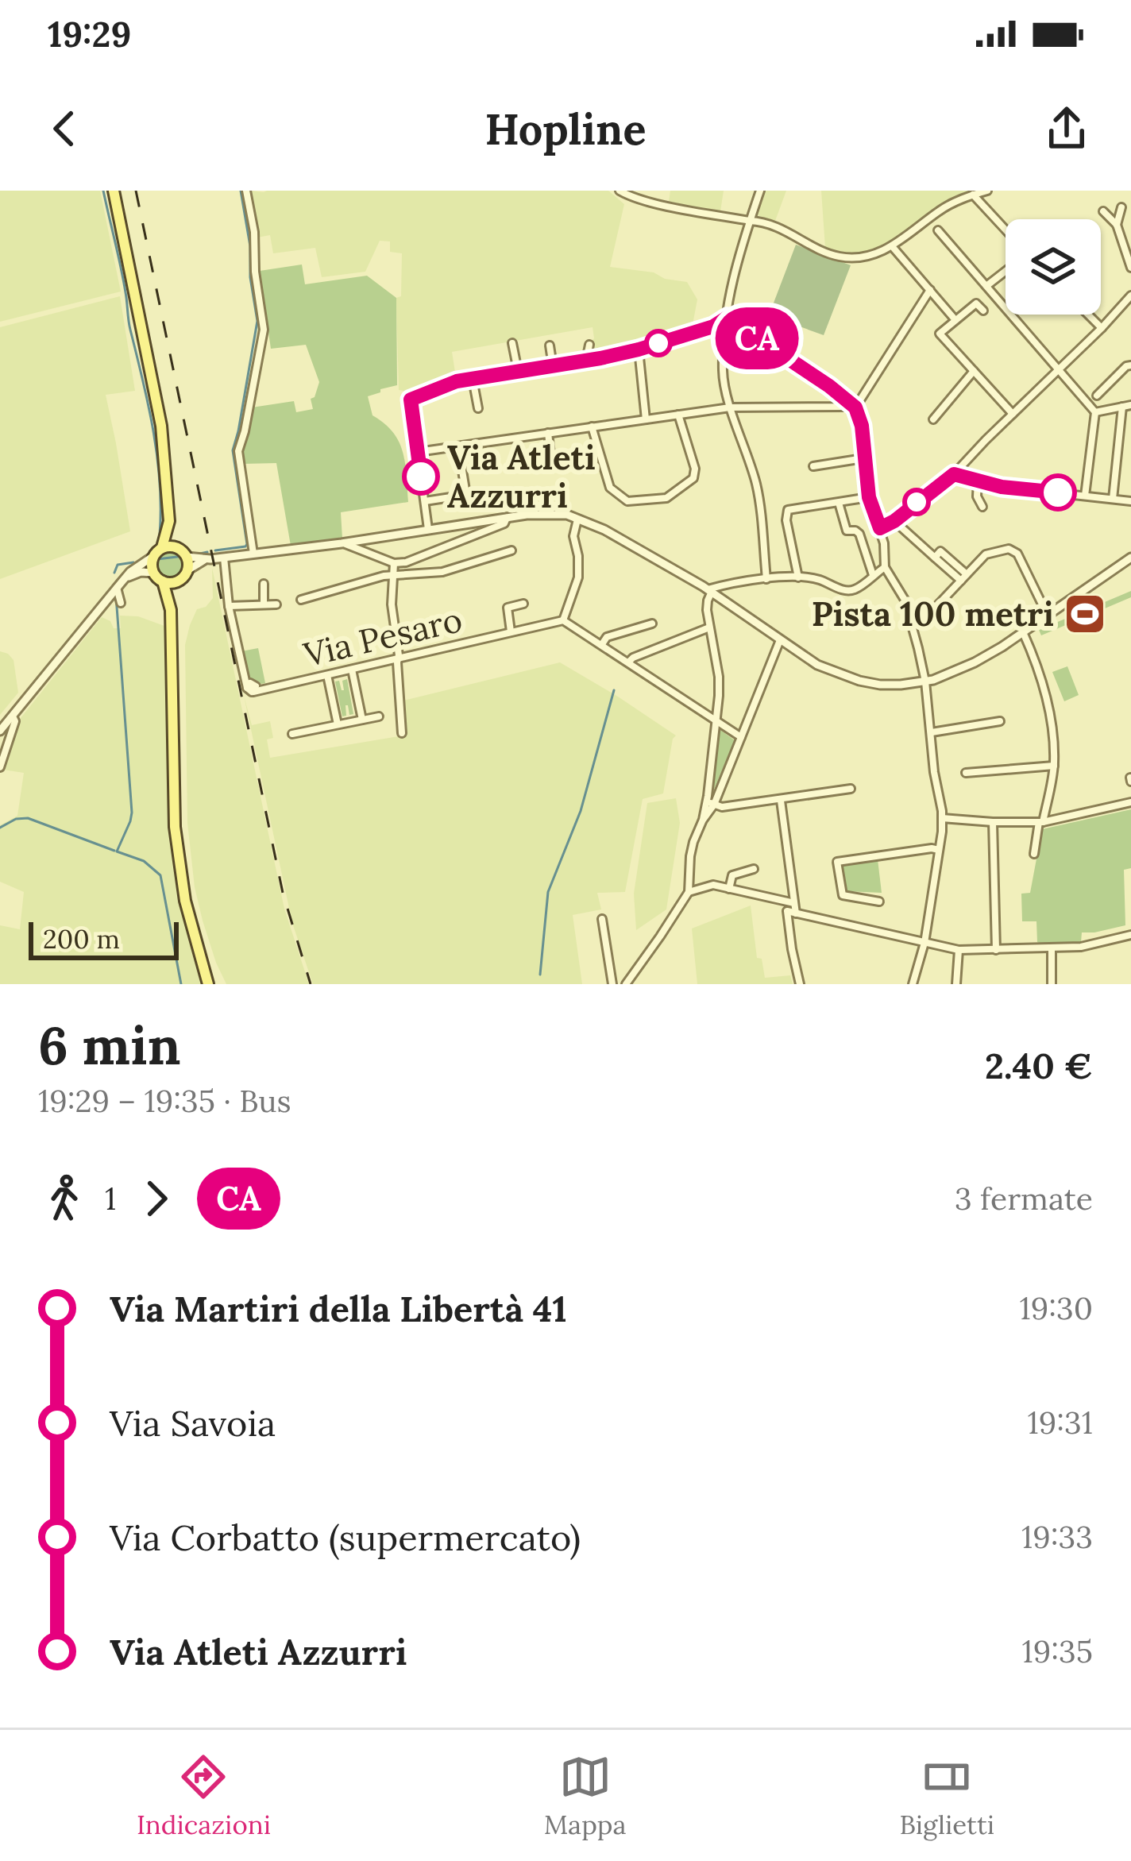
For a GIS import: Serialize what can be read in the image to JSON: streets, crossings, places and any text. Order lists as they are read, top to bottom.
{
  "streets": {
    "street": ["Via Pesaro"]
  },
  "places": {
    "other": ["Via Atleti Azzurri"],
    "sports": ["Pista 100 metri"]
  },
  "lines": ["bus line CA"],
  "scale_bar": "200 m",
  "page": {
    "status": "19:29",
    "header": "Hopline",
    "on_map": "CA",
    "scale": "200 m",
    "heading": ["6 min", "19:29 – 19:35 · Bus", "2.40 €"],
    "legs": ["1", "CA", "3 fermate"],
    "list": [
      {
        "name": "Via Martiri della Libertà 41",
        "value": "19:30"
      },
      {
        "name": "Via Savoia",
        "value": "19:31"
      },
      {
        "name": "Via Corbatto (supermercato)",
        "value": "19:33"
      },
      {
        "name": "Via Atleti Azzurri",
        "value": "19:35"
      }
    ],
    "tabs": ["Indicazioni", "Mappa", "Biglietti"]
  }
}
